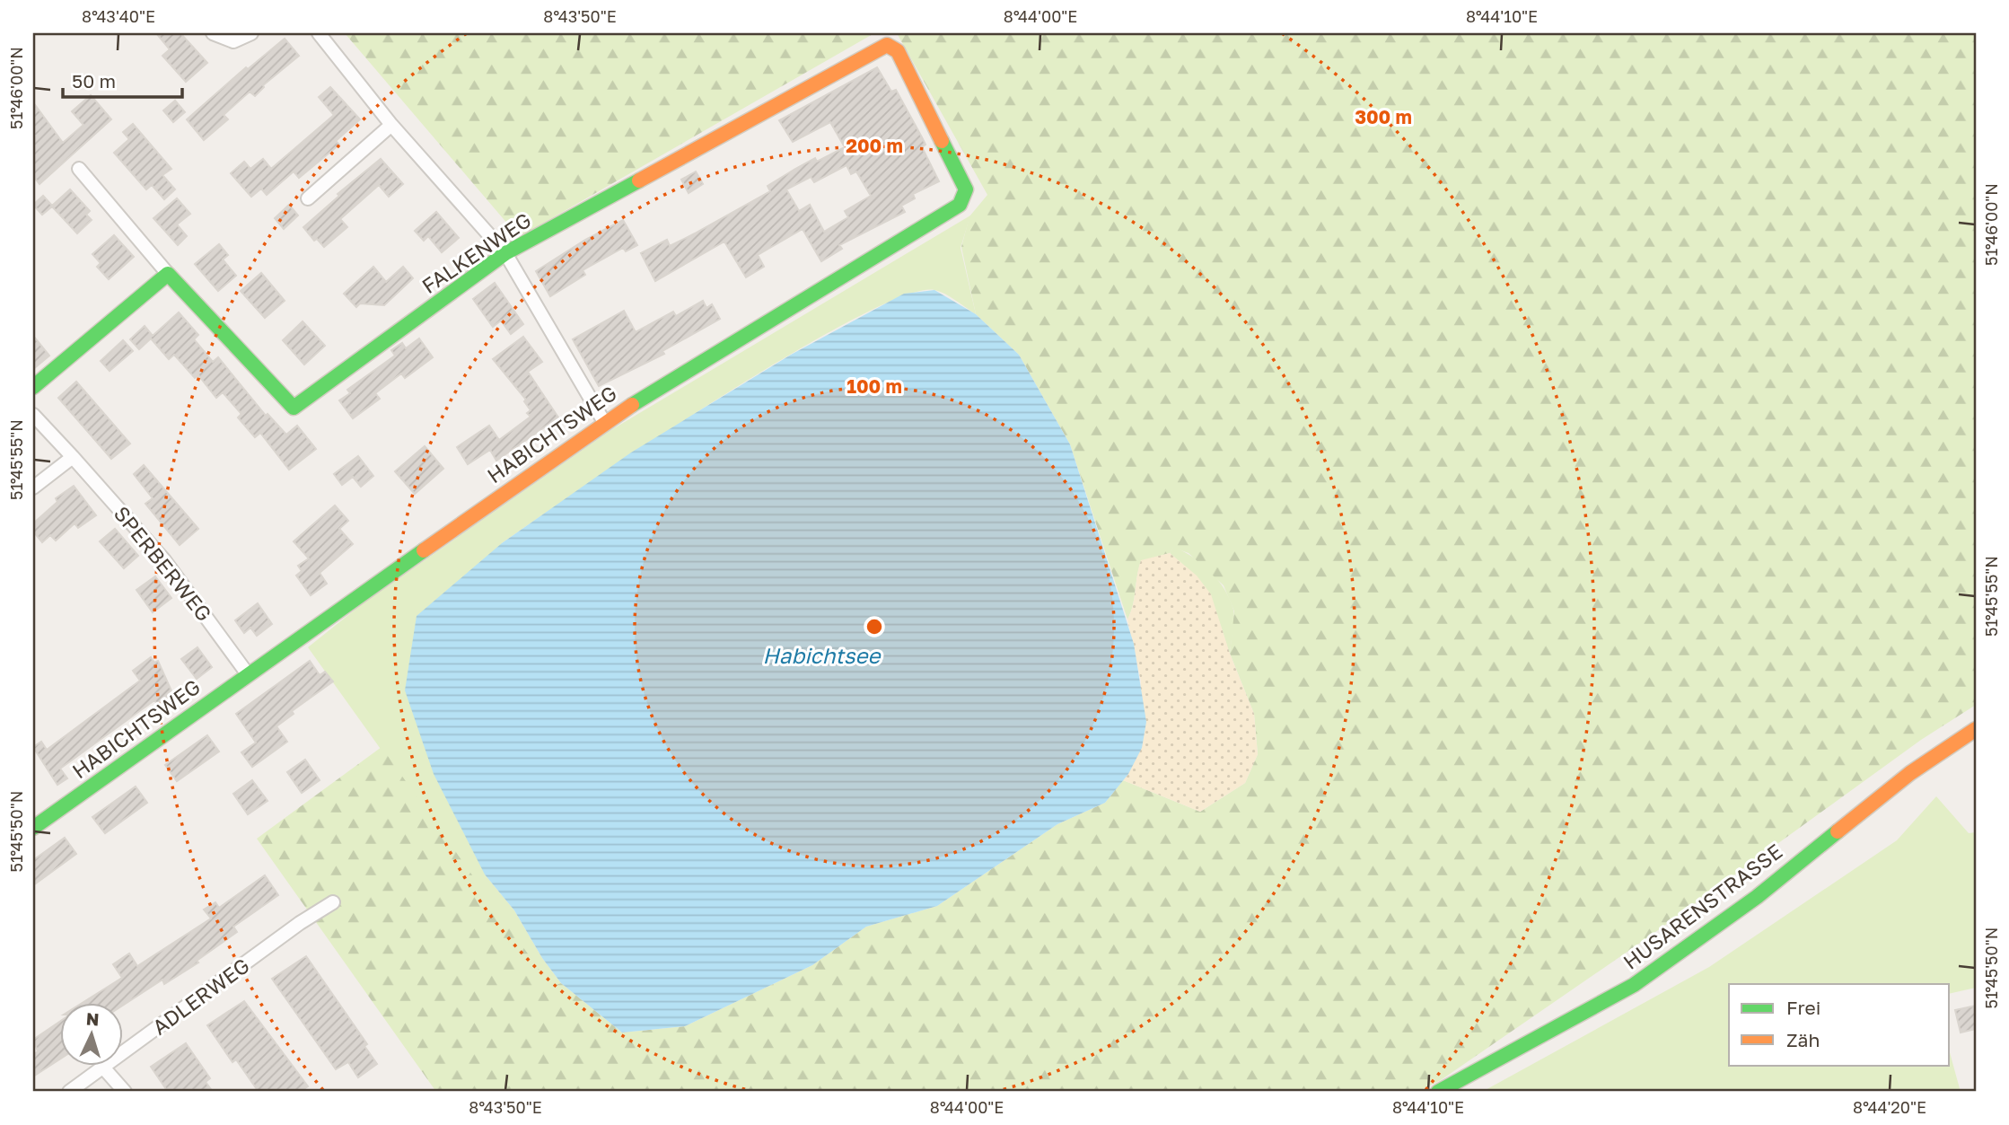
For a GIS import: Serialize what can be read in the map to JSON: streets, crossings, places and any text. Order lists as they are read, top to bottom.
{
  "streets": {
    "street": [
      "FALKENWEG",
      "HABICHTSWEG",
      "SPERBERWEG",
      "HUSARENSTRASSE",
      "ADLERWEG"
    ]
  },
  "crossings": [
    ["FALKENWEG", "HABICHTSWEG"],
    ["HABICHTSWEG", "SPERBERWEG"]
  ],
  "water": ["Habichtsee"],
  "legend": ["Frei", "Zäh"],
  "scale_bar": "50 m",
  "north": "top",
  "coordinates": [
    "8°43'40\"E",
    "8°43'50\"E",
    "8°44'00\"E",
    "8°44'10\"E",
    "51°46'00\"N",
    "51°45'55\"N",
    "51°45'50\"N",
    "8°44'20\"E"
  ],
  "rings": ["300 m", "200 m", "100 m"]
}
